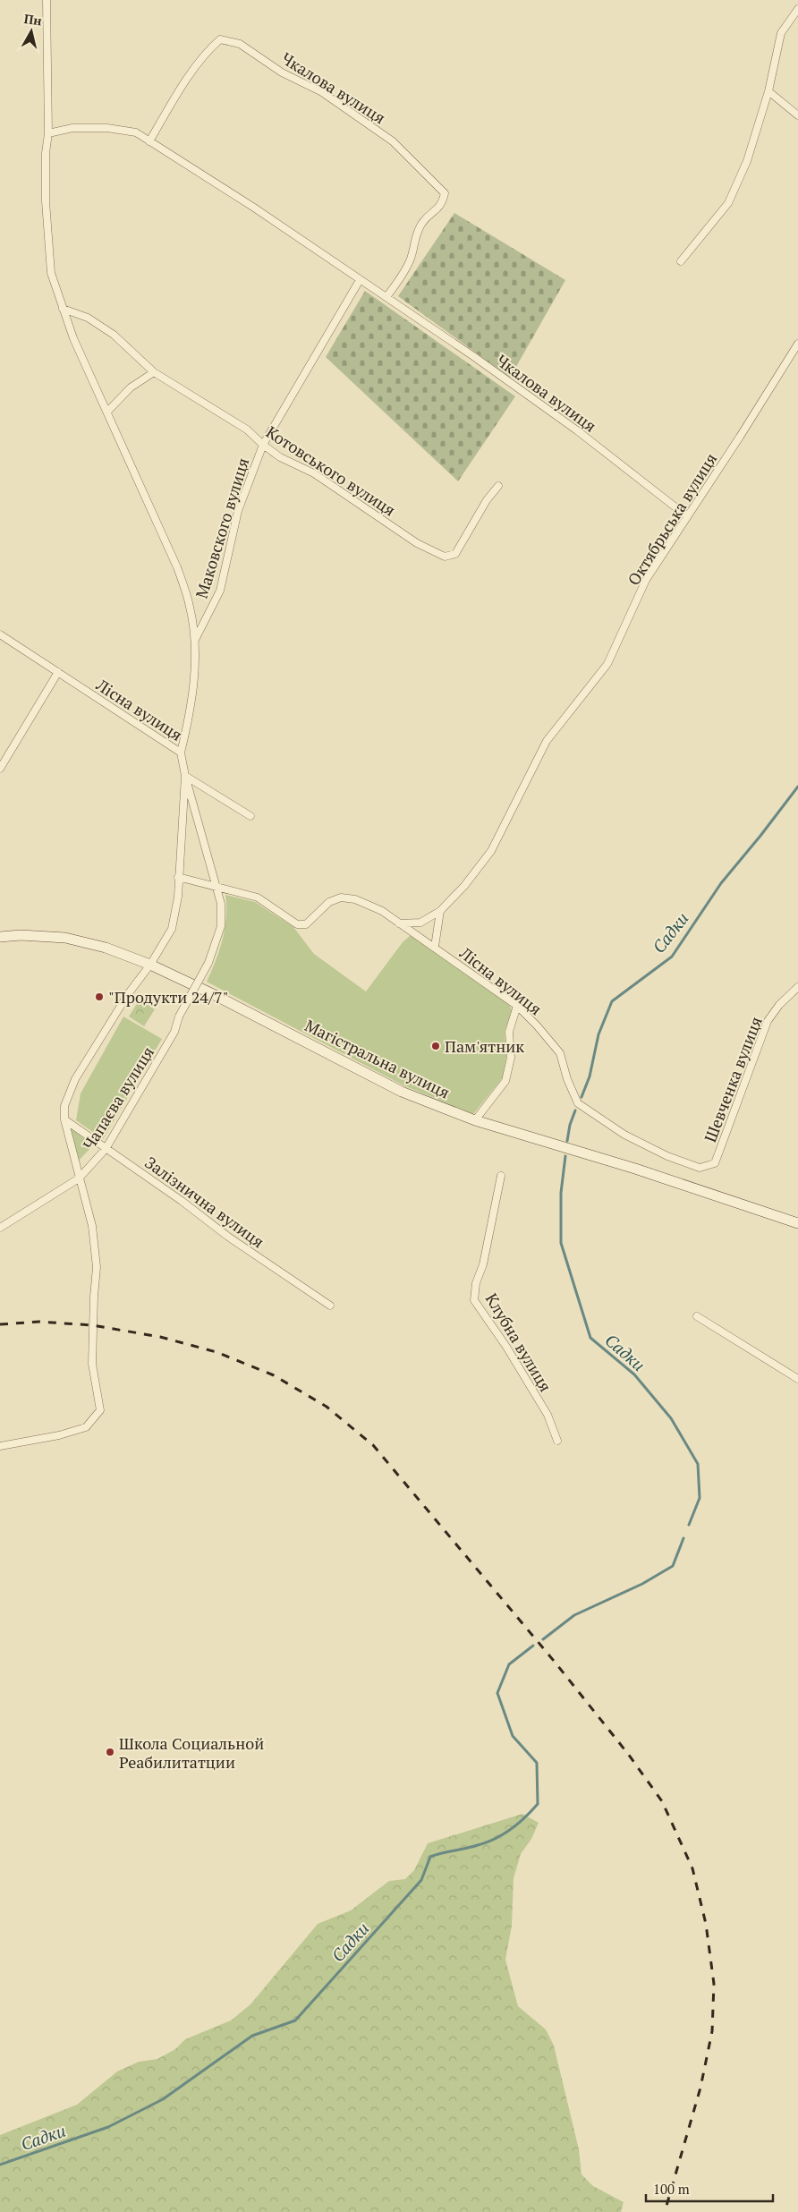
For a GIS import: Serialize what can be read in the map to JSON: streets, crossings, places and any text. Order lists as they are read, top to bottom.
{
  "streets": {
    "main road": ["Магістральна вулиця"],
    "street": [
      "Чкалова вулиця",
      "Котовського вулиця",
      "Октябрьська вулиця",
      "Маковского вулиця",
      "Лісна вулиця",
      "Шевченка вулиця",
      "Чапаєва вулиця",
      "Залізнична вулиця",
      "Клубна вулиця"
    ]
  },
  "crossings": [
    ["Чкалова вулиця", "Октябрьська вулиця"],
    ["Чкалова вулиця", "Маковского вулиця"],
    ["Котовського вулиця", "Маковского вулиця"],
    ["Октябрьська вулиця", "Лісна вулиця"],
    ["Лісна вулиця", "Шевченка вулиця"],
    ["Лісна вулиця", "Чапаєва вулиця"],
    ["Чапаєва вулиця", "Залізнична вулиця"]
  ],
  "water": ["Садки"],
  "places": ["\"Продукти 24/7\"", "Пам'ятник", "Школа Социальной Реабилитатции"],
  "scale_bar": "100 m",
  "north": "top"
}
